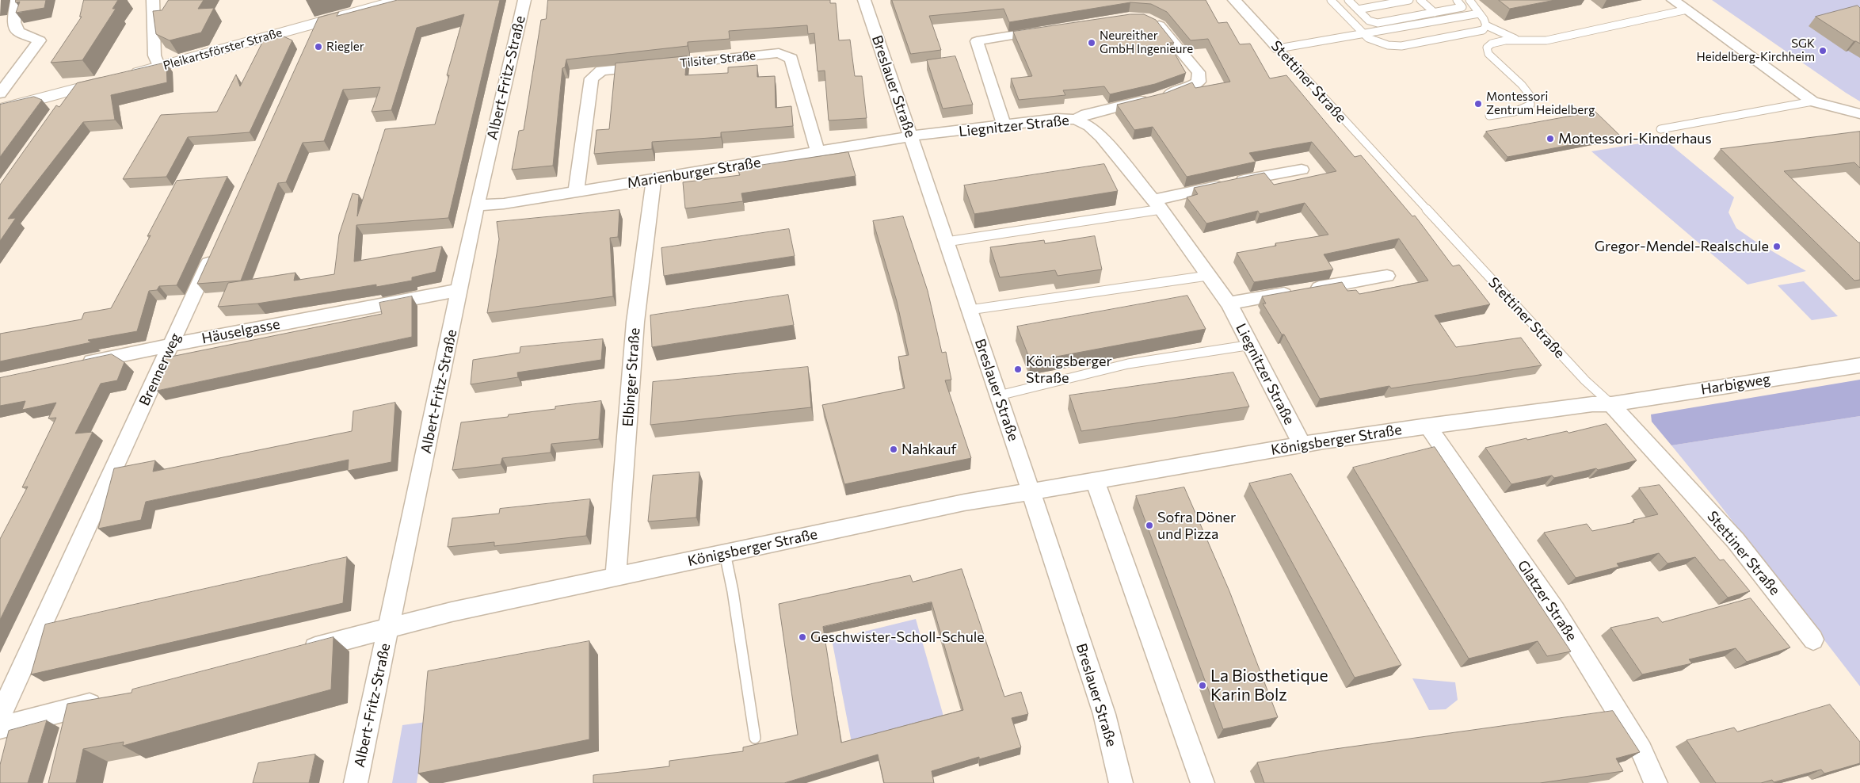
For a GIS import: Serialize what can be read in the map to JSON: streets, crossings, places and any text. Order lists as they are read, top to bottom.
{
  "streets": {
    "street": [
      "Pleikartsförster Straße",
      "Tilsiter Straße",
      "Albert-Fritz-Straße",
      "Stettiner Straße",
      "Breslauer Straße",
      "Liegnitzer Straße",
      "Marienburger Straße",
      "Häuselgasse",
      "Brennerweg",
      "Elbinger Straße",
      "Harbigweg",
      "Königsberger Straße",
      "Glatzer Straße"
    ]
  },
  "crossings": [
    ["Tilsiter Straße", "Marienburger Straße"],
    ["Albert-Fritz-Straße", "Marienburger Straße"],
    ["Albert-Fritz-Straße", "Häuselgasse"],
    ["Albert-Fritz-Straße", "Königsberger Straße"],
    ["Stettiner Straße", "Harbigweg"],
    ["Stettiner Straße", "Königsberger Straße"],
    ["Breslauer Straße", "Liegnitzer Straße"],
    ["Breslauer Straße", "Marienburger Straße"],
    ["Breslauer Straße", "Königsberger Straße"],
    ["Liegnitzer Straße", "Marienburger Straße"],
    ["Liegnitzer Straße", "Königsberger Straße"],
    ["Marienburger Straße", "Elbinger Straße"],
    ["Häuselgasse", "Brennerweg"],
    ["Elbinger Straße", "Königsberger Straße"],
    ["Harbigweg", "Königsberger Straße"],
    ["Königsberger Straße", "Glatzer Straße"]
  ],
  "places": [
    "Neureither GmbH Ingenieure",
    "Riegler",
    "SGK Heidelberg-Kirchheim",
    "Montessori Zentrum Heidelberg",
    "Montessori-Kinderhaus",
    "Gregor-Mendel-Realschule",
    "Königsberger Straße",
    "Nahkauf",
    "Sofra Döner und Pizza",
    "Geschwister-Scholl-Schule",
    "La Biosthetique Karin Bolz"
  ]
}
